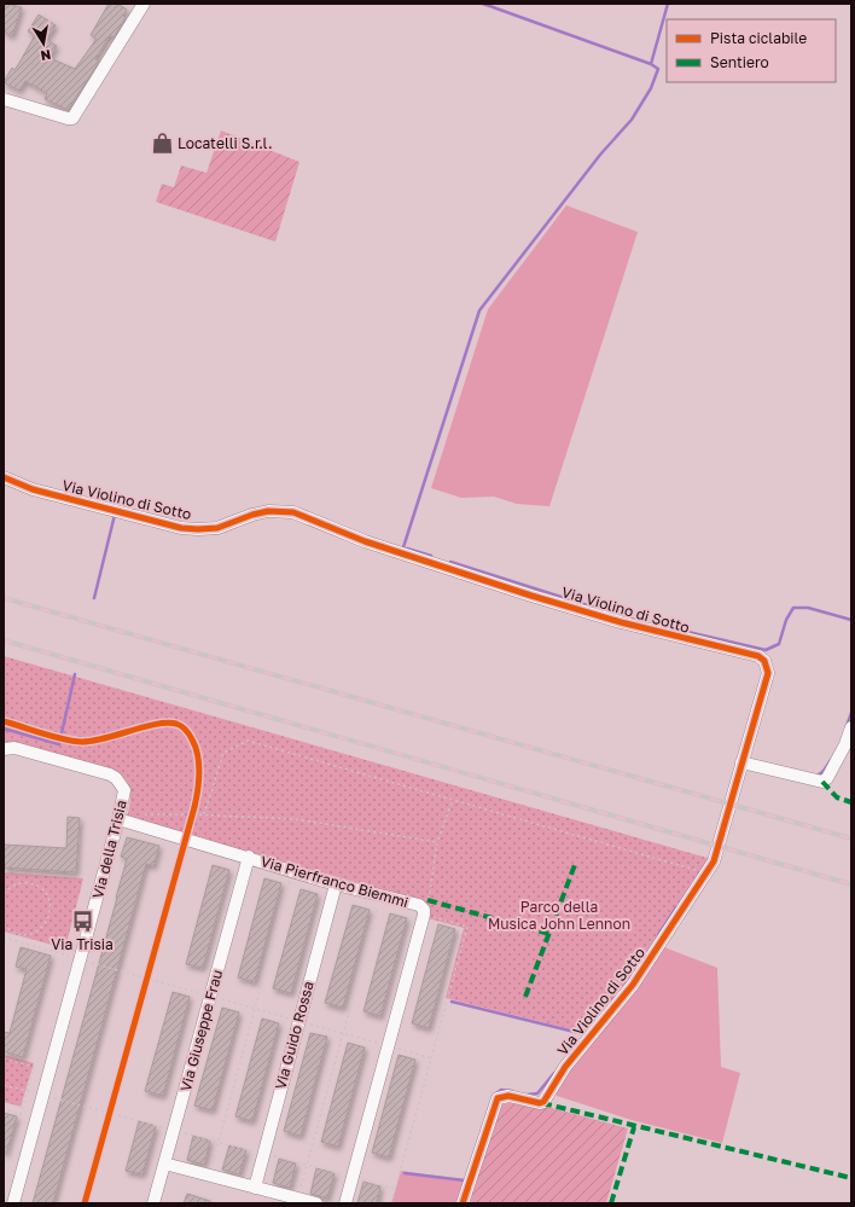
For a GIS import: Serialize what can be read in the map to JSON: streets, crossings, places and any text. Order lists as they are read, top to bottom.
{
  "streets": {
    "street": [
      "Via Violino di Sotto",
      "Via della Trisia",
      "Via Pierfranco Biemmi",
      "Via Giuseppe Frau",
      "Via Guido Rossa"
    ]
  },
  "crossings": [
    ["Via della Trisia", "Via Pierfranco Biemmi"],
    ["Via Pierfranco Biemmi", "Via Giuseppe Frau"],
    ["Via Pierfranco Biemmi", "Via Guido Rossa"]
  ],
  "parks": ["Parco della Musica John Lennon"],
  "places": {
    "shop": ["Locatelli S.r.l."],
    "bus stop": ["Via Trisia"]
  },
  "legend": ["Pista ciclabile", "Sentiero"],
  "north": "bottom"
}
